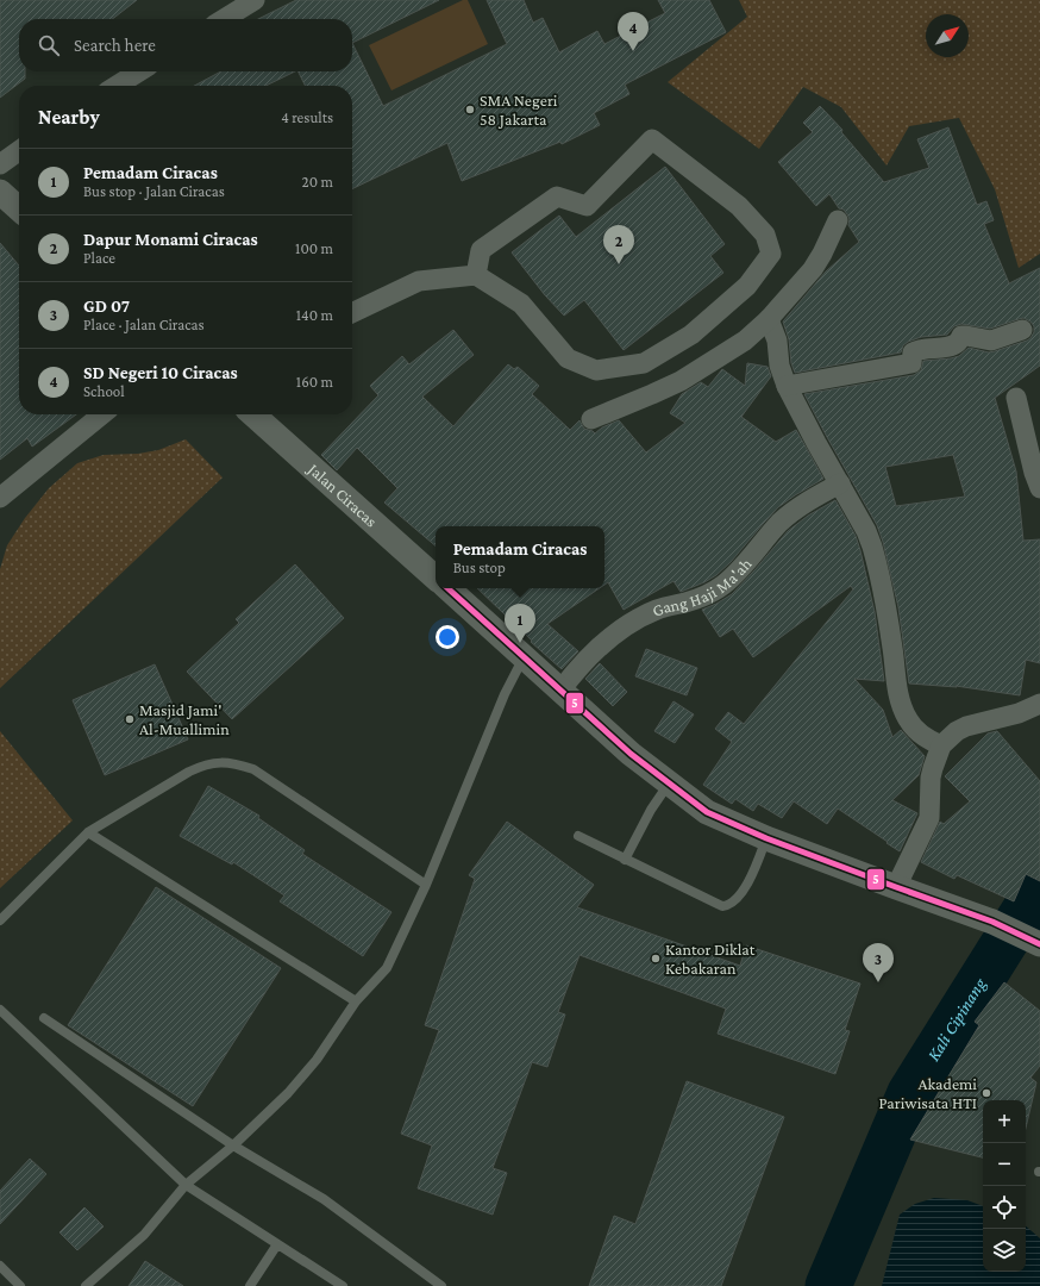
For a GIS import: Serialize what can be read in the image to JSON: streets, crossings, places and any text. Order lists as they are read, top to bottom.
{
  "streets": {
    "street": ["Jalan Ciracas", "Gang Haji Ma'ah"]
  },
  "water": ["Kali Cipinang"],
  "places": [
    "SMA Negeri 58 Jakarta",
    "Masjid Jami' Al-Muallimin",
    "Kantor Diklat Kebakaran",
    "Akademi Pariwisata HTI"
  ],
  "lines": ["transit line 5"],
  "north": "top right",
  "page": {
    "pins": [
      "4",
      "2",
      "1",
      "3"
    ],
    "search": "Search here",
    "heading": ["Nearby", "4 results"],
    "list": [
      {
        "mark": "1",
        "name": "Pemadam Ciracas",
        "note": "Bus stop · Jalan Ciracas",
        "value": "20 m"
      },
      {
        "mark": "2",
        "name": "Dapur Monami Ciracas",
        "note": "Place",
        "value": "100 m"
      },
      {
        "mark": "3",
        "name": "GD 07",
        "note": "Place · Jalan Ciracas",
        "value": "140 m"
      },
      {
        "mark": "4",
        "name": "SD Negeri 10 Ciracas",
        "note": "School",
        "value": "160 m"
      }
    ],
    "popup": ["Pemadam Ciracas", "Bus stop"],
    "map_buttons": ["+", "−"]
  }
}
